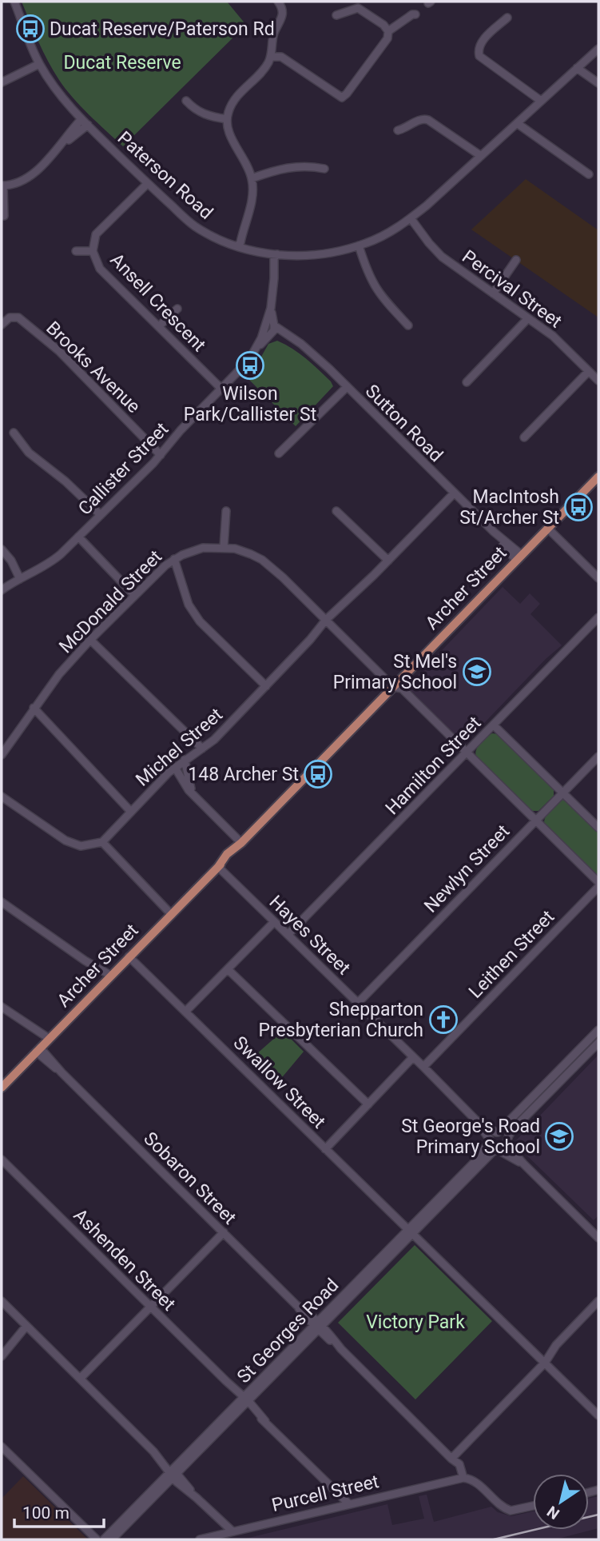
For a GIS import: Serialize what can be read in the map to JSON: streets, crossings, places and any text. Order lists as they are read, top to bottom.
{
  "streets": {
    "main road": ["Archer Street"],
    "street": [
      "Paterson Road",
      "Percival Street",
      "Ansell Crescent",
      "Brooks Avenue",
      "Sutton Road",
      "Callister Street",
      "McDonald Street",
      "Michel Street",
      "Hamilton Street",
      "Newlyn Street",
      "Hayes Street",
      "Leithen Street",
      "Swallow Street",
      "Sobaron Street",
      "Ashenden Street",
      "St Georges Road",
      "Purcell Street"
    ]
  },
  "crossings": [
    ["Paterson Road", "Percival Street"],
    ["Paterson Road", "Ansell Crescent"],
    ["Paterson Road", "Callister Street"],
    ["Ansell Crescent", "Callister Street"],
    ["Brooks Avenue", "Callister Street"],
    ["Sutton Road", "Callister Street"],
    ["Sutton Road", "Archer Street"],
    ["Sutton Road", "Michel Street"],
    ["Archer Street", "McDonald Street"],
    ["Archer Street", "Hayes Street"],
    ["Archer Street", "Swallow Street"],
    ["Archer Street", "Sobaron Street"],
    ["McDonald Street", "Michel Street"],
    ["McDonald Street", "Hamilton Street"],
    ["McDonald Street", "Newlyn Street"],
    ["Hamilton Street", "Hayes Street"],
    ["Newlyn Street", "Hayes Street"],
    ["Hayes Street", "Leithen Street"],
    ["Hayes Street", "St Georges Road"],
    ["Swallow Street", "St Georges Road"],
    ["Sobaron Street", "St Georges Road"],
    ["Sobaron Street", "Purcell Street"],
    ["Ashenden Street", "St Georges Road"],
    ["Ashenden Street", "Purcell Street"]
  ],
  "parks": ["Ducat Reserve", "Victory Park"],
  "places": {
    "bus stop": [
      "Ducat Reserve/Paterson Rd",
      "Wilson Park/Callister St",
      "MacIntosh St/Archer St",
      "148 Archer St"
    ],
    "school or university": ["St Mel's Primary School", "St George's Road Primary School"],
    "church": ["Shepparton Presbyterian Church"]
  },
  "scale_bar": "100 m",
  "north": "bottom left"
}
